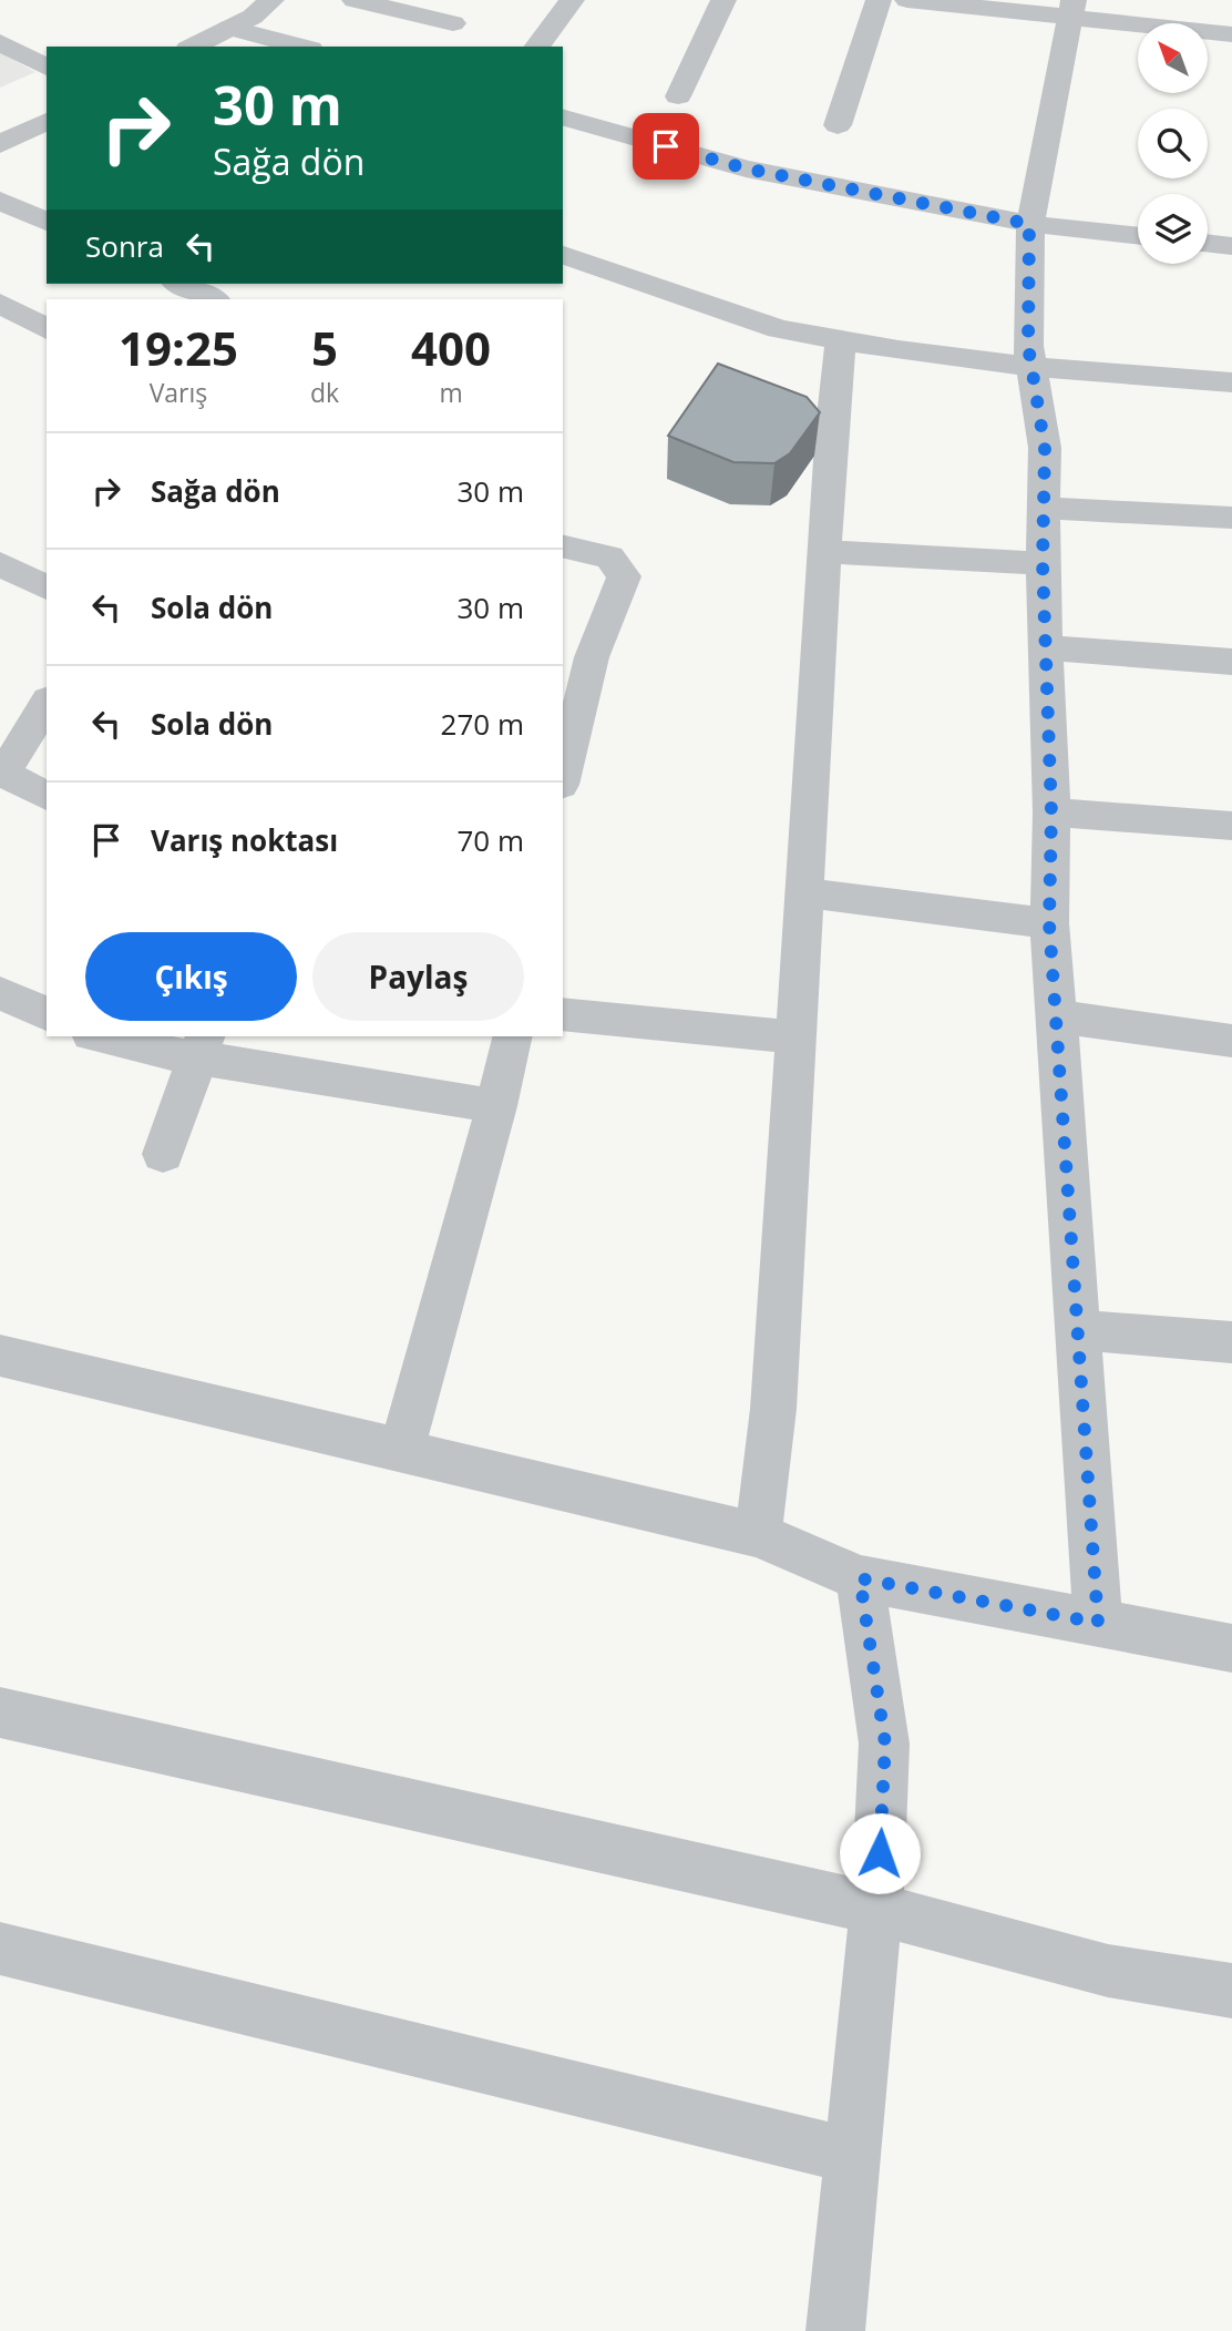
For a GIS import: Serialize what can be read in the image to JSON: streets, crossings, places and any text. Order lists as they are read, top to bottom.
{
  "north": "top left",
  "page": {
    "turn": ["30 m", "Sağa dön"],
    "then": "Sonra",
    "eta": [
      "19:25",
      "Varış",
      "5",
      "dk",
      "400",
      "m"
    ],
    "list": [
      {
        "name": "Sağa dön",
        "value": "30 m"
      },
      {
        "name": "Sola dön",
        "value": "30 m"
      },
      {
        "name": "Sola dön",
        "value": "270 m"
      },
      {
        "name": "Varış noktası",
        "value": "70 m"
      }
    ],
    "buttons": ["Çıkış", "Paylaş"]
  }
}
